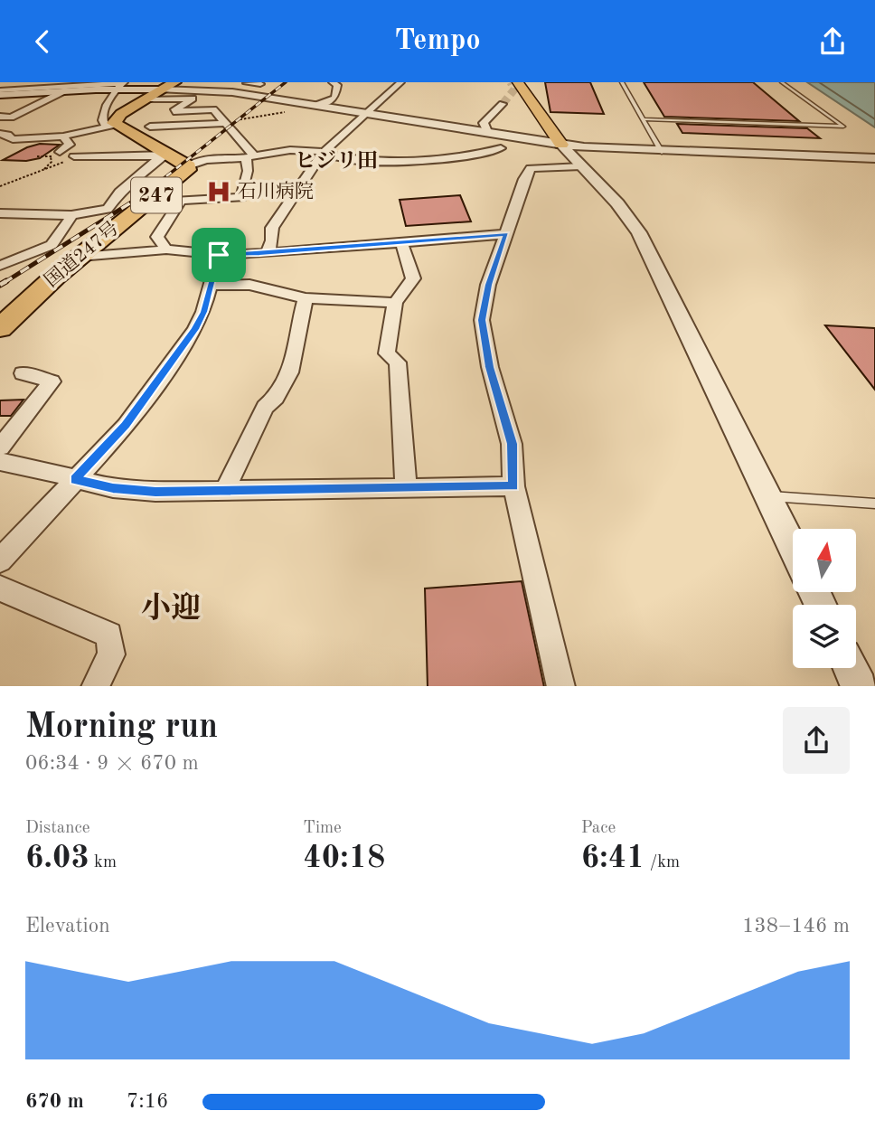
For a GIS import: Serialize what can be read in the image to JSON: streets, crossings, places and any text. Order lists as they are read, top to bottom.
{
  "streets": {
    "highway": ["247", "国道247号"]
  },
  "crossings": [
    ["247", "国道247号"]
  ],
  "districts": ["ヒジリ田", "小迎"],
  "places": {
    "hospital": ["石川病院"]
  },
  "north": "top",
  "page": {
    "header": "Tempo",
    "heading": ["Morning run", "06:34 · 9 × 670 m"],
    "stats": [
      ["Distance", "6.03 km"],
      ["Time", "40:18"],
      ["Pace", "6:41 /km"]
    ],
    "chart": ["Elevation", "138–146 m"],
    "list": [
      {
        "name": "670 m",
        "note": "7:16"
      }
    ]
  }
}
